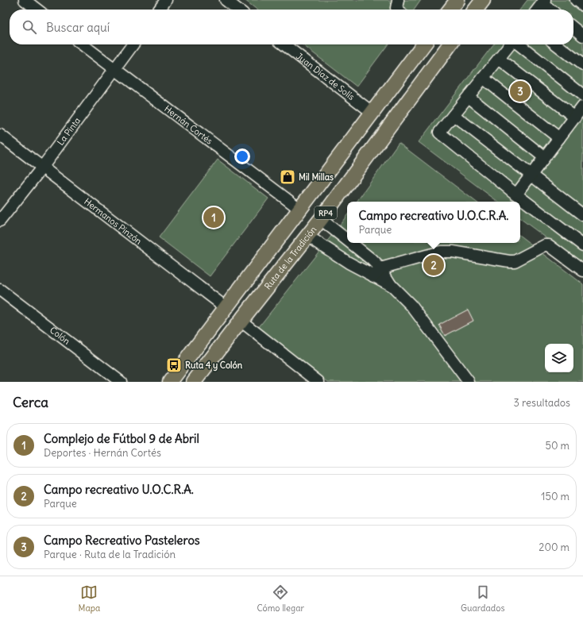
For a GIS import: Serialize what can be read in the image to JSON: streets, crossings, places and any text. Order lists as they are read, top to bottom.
{
  "streets": {
    "main road": ["RP4", "Ruta de la Tradición"],
    "street": [
      "Juan Díaz de Solís",
      "Hernán Cortés",
      "La Pinta",
      "Hermanos Pinzón",
      "Colón"
    ]
  },
  "crossings": [
    ["Juan Díaz de Solís", "RP4"],
    ["Hernán Cortés", "La Pinta"],
    ["Hernán Cortés", "RP4"],
    ["La Pinta", "Hermanos Pinzón"],
    ["RP4", "Hermanos Pinzón"]
  ],
  "places": {
    "shop": ["Mil Millas"],
    "bus stop": ["Ruta 4 y Colón"]
  },
  "page": {
    "search": "Buscar aquí",
    "pins": ["3", "1", "2"],
    "popup": ["Campo recreativo U.O.C.R.A.", "Parque"],
    "heading": ["Cerca", "3 resultados"],
    "list": [
      {
        "mark": "1",
        "name": "Complejo de Fútbol 9 de Abril",
        "note": "Deportes · Hernán Cortés",
        "value": "50 m"
      },
      {
        "mark": "2",
        "name": "Campo recreativo U.O.C.R.A.",
        "note": "Parque",
        "value": "150 m"
      },
      {
        "mark": "3",
        "name": "Campo Recreativo Pasteleros",
        "note": "Parque · Ruta de la Tradición",
        "value": "200 m"
      }
    ],
    "nav": ["Mapa", "Cómo llegar", "Guardados"]
  }
}
